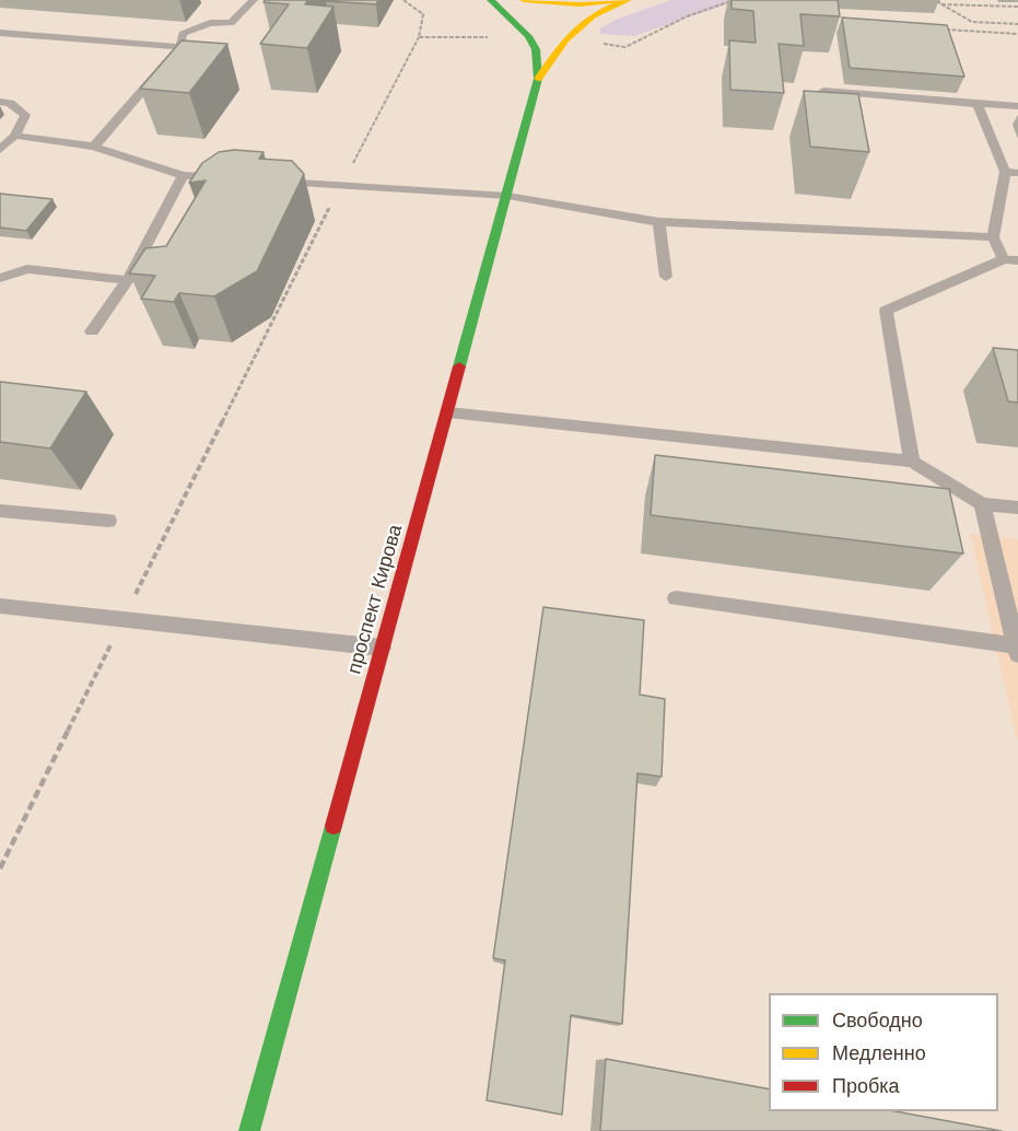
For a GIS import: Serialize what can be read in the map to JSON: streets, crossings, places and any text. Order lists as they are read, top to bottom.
{
  "streets": {
    "main road": ["проспект Кирова"]
  },
  "legend": ["Свободно", "Медленно", "Пробка"]
}
